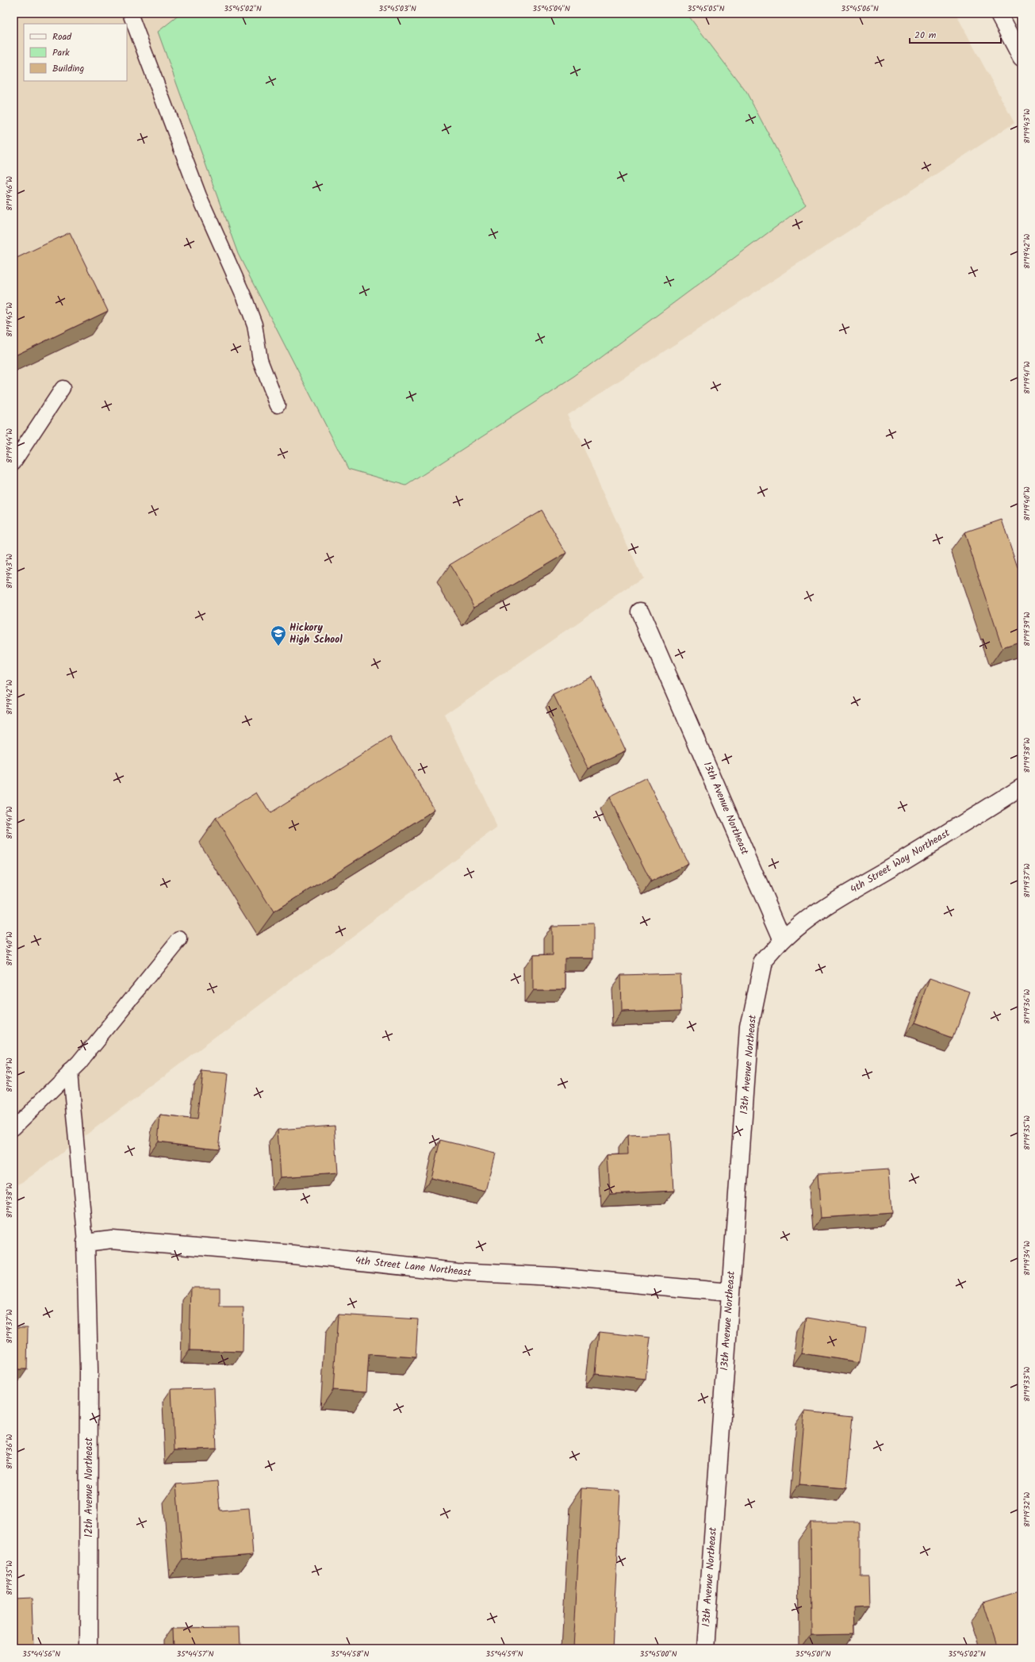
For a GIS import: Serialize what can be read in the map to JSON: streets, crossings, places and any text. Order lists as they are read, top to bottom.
{
  "streets": {
    "street": [
      "13th Avenue Northeast",
      "4th Street Way Northeast",
      "4th Street Lane Northeast",
      "12th Avenue Northeast"
    ]
  },
  "crossings": [
    ["13th Avenue Northeast", "4th Street Way Northeast"],
    ["13th Avenue Northeast", "4th Street Lane Northeast"],
    ["4th Street Lane Northeast", "12th Avenue Northeast"]
  ],
  "places": {
    "school or university": ["Hickory High School"]
  },
  "legend": ["Road", "Park", "Building"],
  "scale_bar": "20 m",
  "coordinates": [
    "35°45'02\"N",
    "35°45'03\"N",
    "35°45'04\"N",
    "35°45'05\"N",
    "35°45'06\"N",
    "81°19'43\"W",
    "81°19'46\"W",
    "81°19'42\"W",
    "81°19'45\"W",
    "81°19'41\"W",
    "81°19'44\"W",
    "81°19'40\"W",
    "81°19'39\"W",
    "81°19'38\"W",
    "81°19'37\"W",
    "81°19'36\"W",
    "81°19'35\"W",
    "81°19'34\"W",
    "81°19'33\"W",
    "81°19'32\"W",
    "35°44'56\"N",
    "35°44'57\"N",
    "35°44'58\"N",
    "35°44'59\"N",
    "35°45'00\"N",
    "35°45'01\"N"
  ]
}
